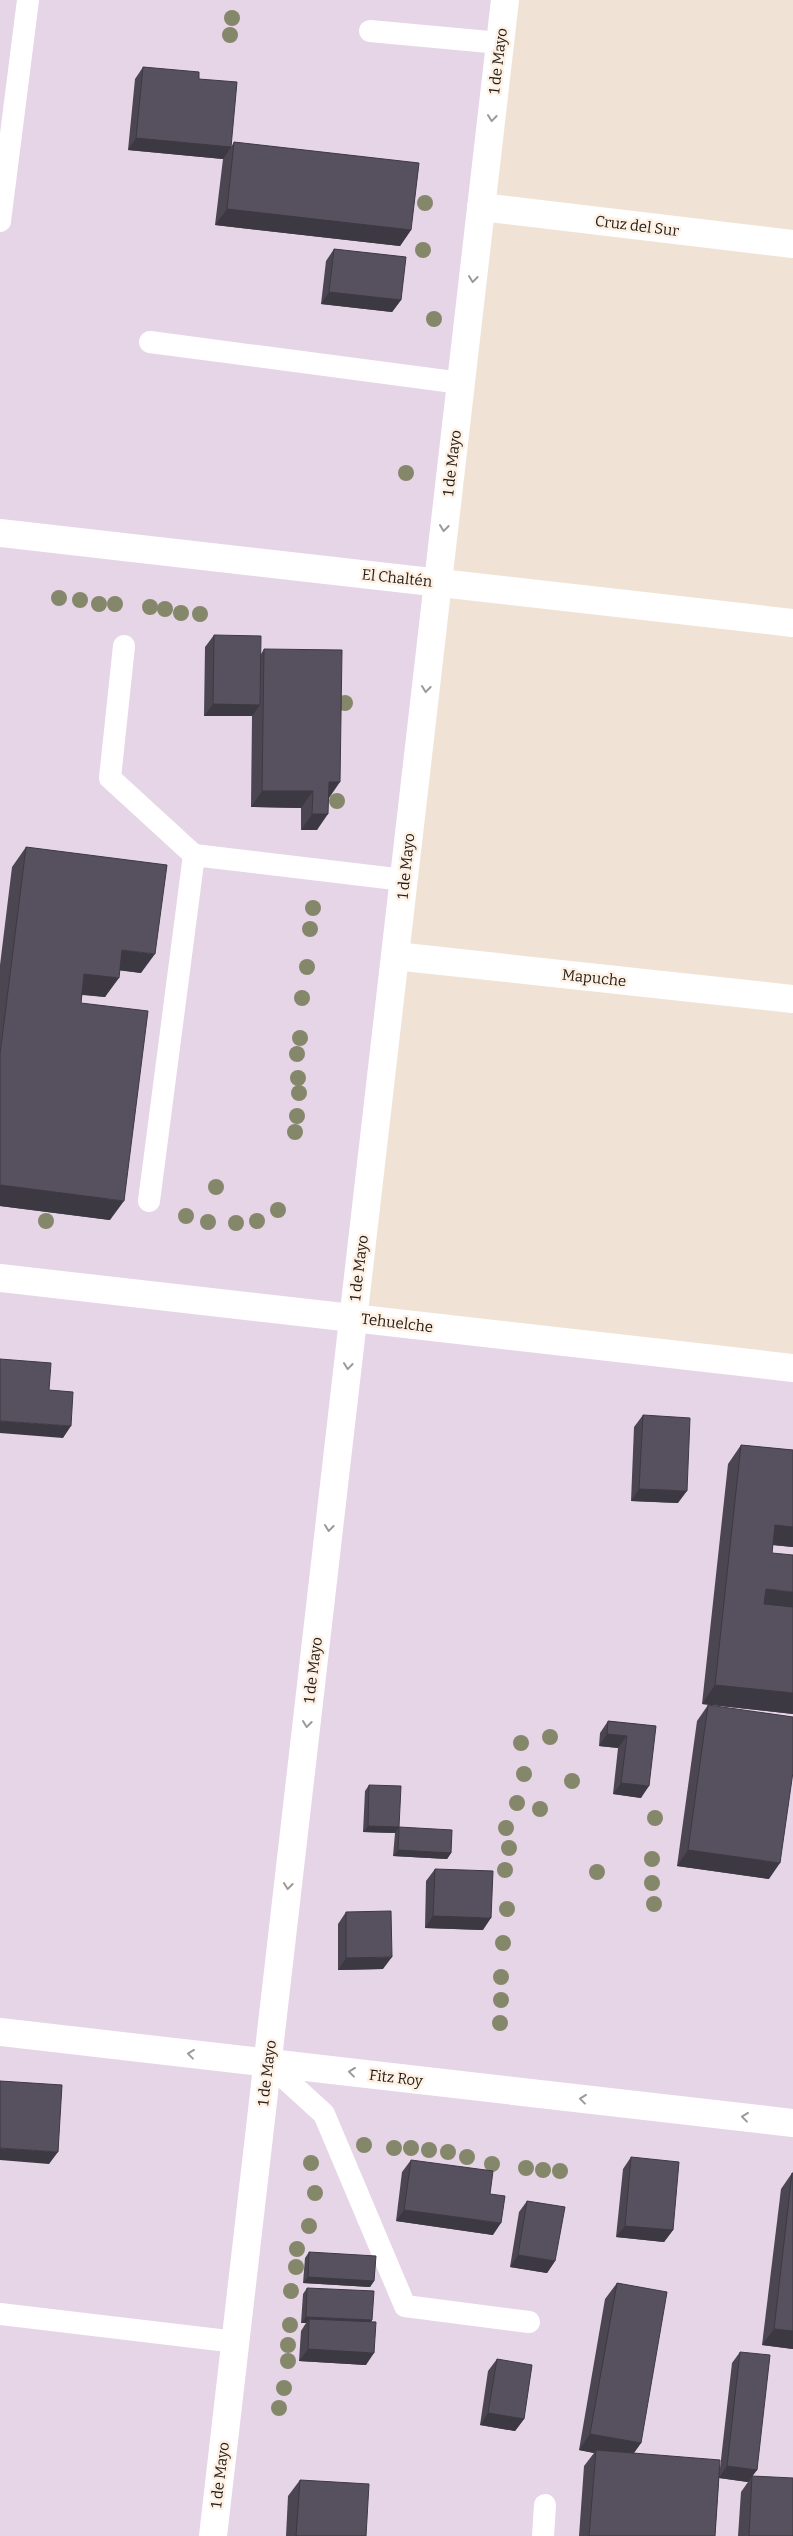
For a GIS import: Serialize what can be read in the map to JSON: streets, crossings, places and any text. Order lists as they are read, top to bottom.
{
  "streets": {
    "street": [
      "1 de Mayo",
      "Cruz del Sur",
      "El Chaltén",
      "Mapuche",
      "Tehuelche",
      "Fitz Roy"
    ]
  },
  "crossings": [
    ["1 de Mayo", "Cruz del Sur"],
    ["1 de Mayo", "El Chaltén"],
    ["1 de Mayo", "Mapuche"],
    ["1 de Mayo", "Tehuelche"],
    ["1 de Mayo", "Fitz Roy"]
  ],
  "one_way": ["1 de Mayo", "Fitz Roy"]
}
